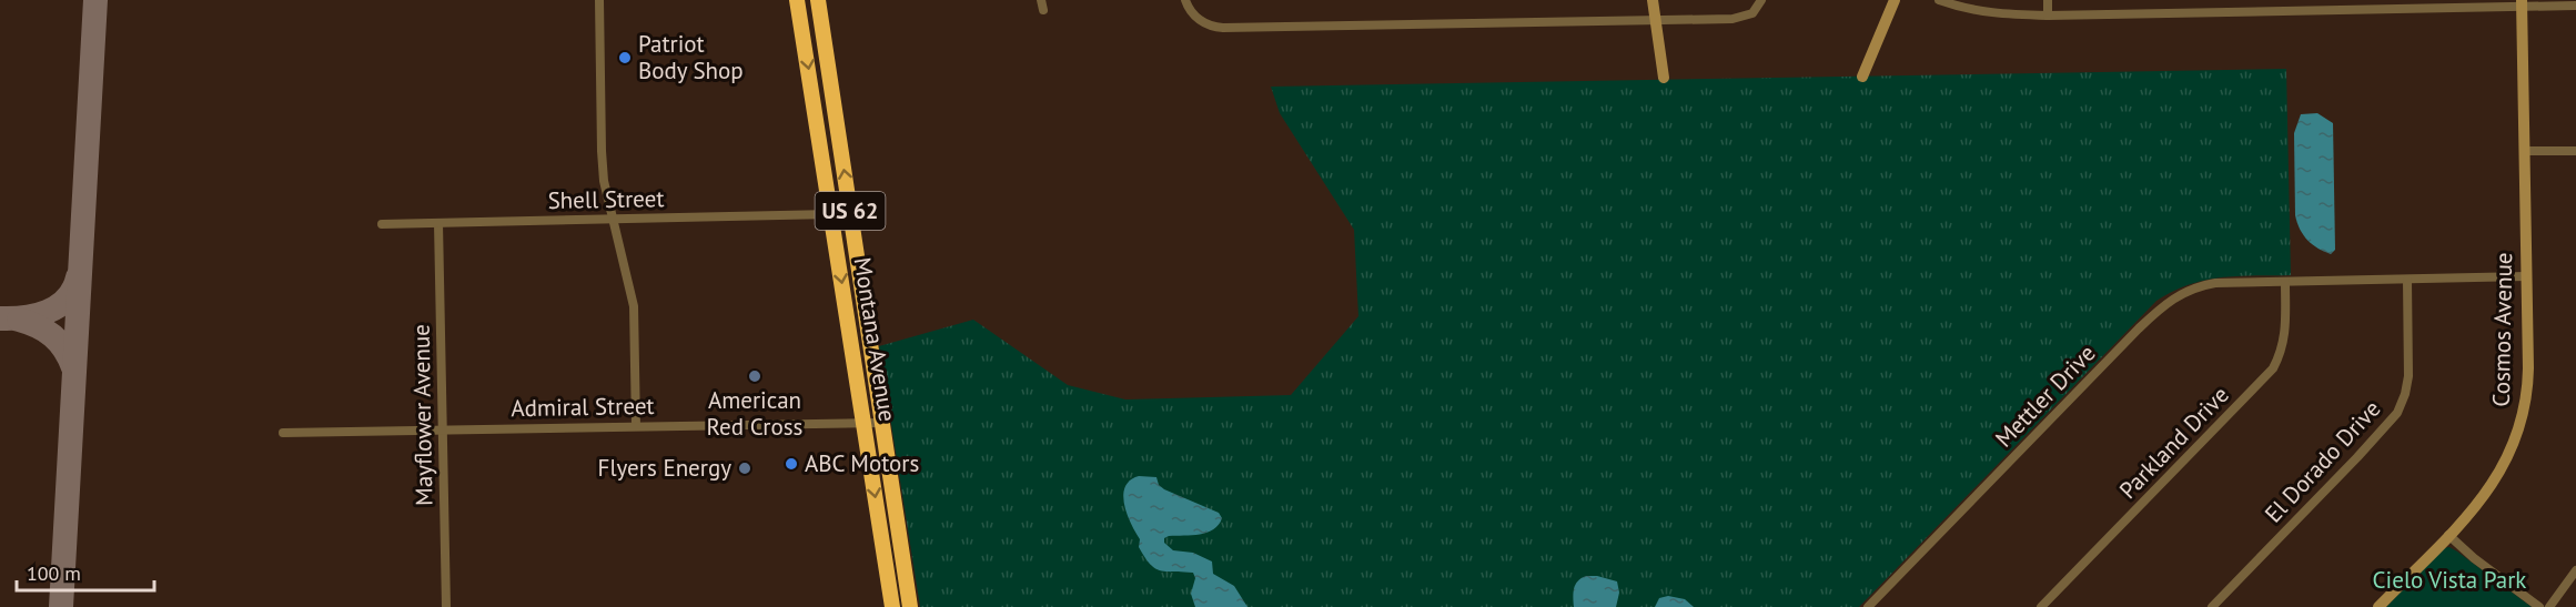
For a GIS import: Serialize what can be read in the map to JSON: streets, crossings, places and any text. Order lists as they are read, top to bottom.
{
  "streets": {
    "highway": ["US 62", "Montana Avenue"],
    "street": [
      "Shell Street",
      "Cosmos Avenue",
      "Mettler Drive",
      "Admiral Street",
      "Mayflower Avenue",
      "Parkland Drive",
      "El Dorado Drive"
    ]
  },
  "crossings": [
    ["Shell Street", "Montana Avenue"],
    ["Shell Street", "Mayflower Avenue"],
    ["Cosmos Avenue", "Mettler Drive"],
    ["Montana Avenue", "Admiral Street"],
    ["Mettler Drive", "Parkland Drive"],
    ["Mettler Drive", "El Dorado Drive"],
    ["Admiral Street", "Mayflower Avenue"]
  ],
  "parks": ["Cielo Vista Park"],
  "places": [
    "Patriot Body Shop",
    "American Red Cross",
    "ABC Motors",
    "Flyers Energy"
  ],
  "scale_bar": "100 m"
}
